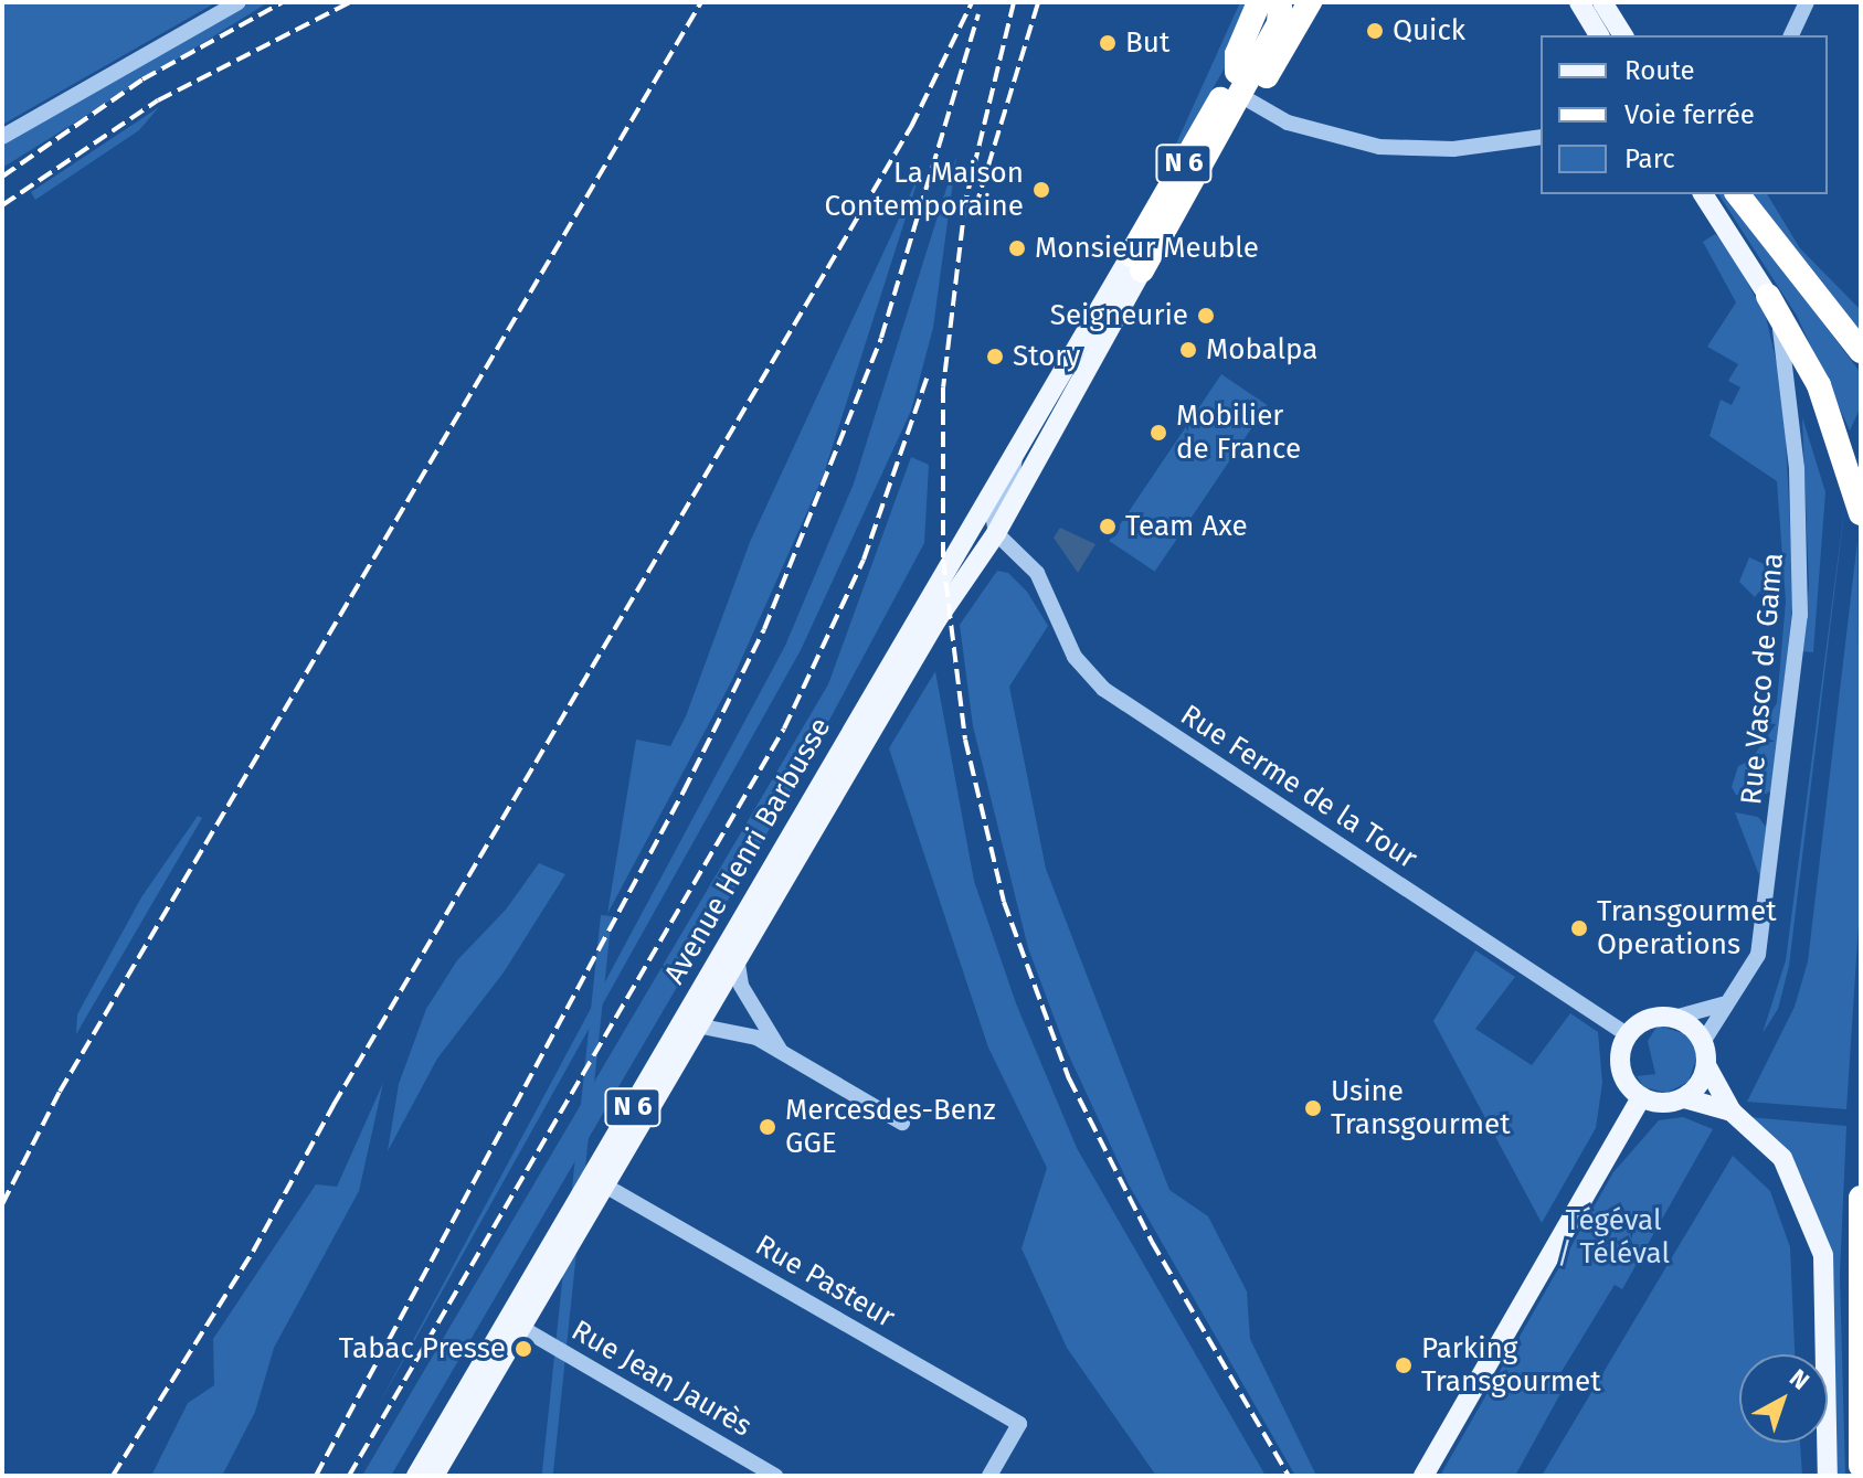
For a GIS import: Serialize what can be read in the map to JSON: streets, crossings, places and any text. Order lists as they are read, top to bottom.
{
  "streets": {
    "highway": ["N 6"],
    "main road": ["Avenue Henri Barbusse"],
    "street": [
      "Rue Vasco de Gama",
      "Rue Ferme de la Tour",
      "Rue Pasteur",
      "Rue Jean Jaurès"
    ]
  },
  "crossings": [
    ["N 6", "Avenue Henri Barbusse"],
    ["Rue Vasco de Gama", "Rue Ferme de la Tour"],
    ["Rue Ferme de la Tour", "Avenue Henri Barbusse"],
    ["Avenue Henri Barbusse", "Rue Pasteur"],
    ["Avenue Henri Barbusse", "Rue Jean Jaurès"]
  ],
  "parks": ["Tégéval / Téléval"],
  "places": [
    "Quick",
    "But",
    "La Maison Contemporaine",
    "Monsieur Meuble",
    "Seigneurie",
    "Mobalpa",
    "Story",
    "Mobilier de France",
    "Team Axe",
    "Transgourmet Operations",
    "Usine Transgourmet",
    "Mercesdes-Benz GGE",
    "Tabac Presse",
    "Parking Transgourmet"
  ],
  "legend": ["Route", "Voie ferrée", "Parc"],
  "north": "top right"
}
